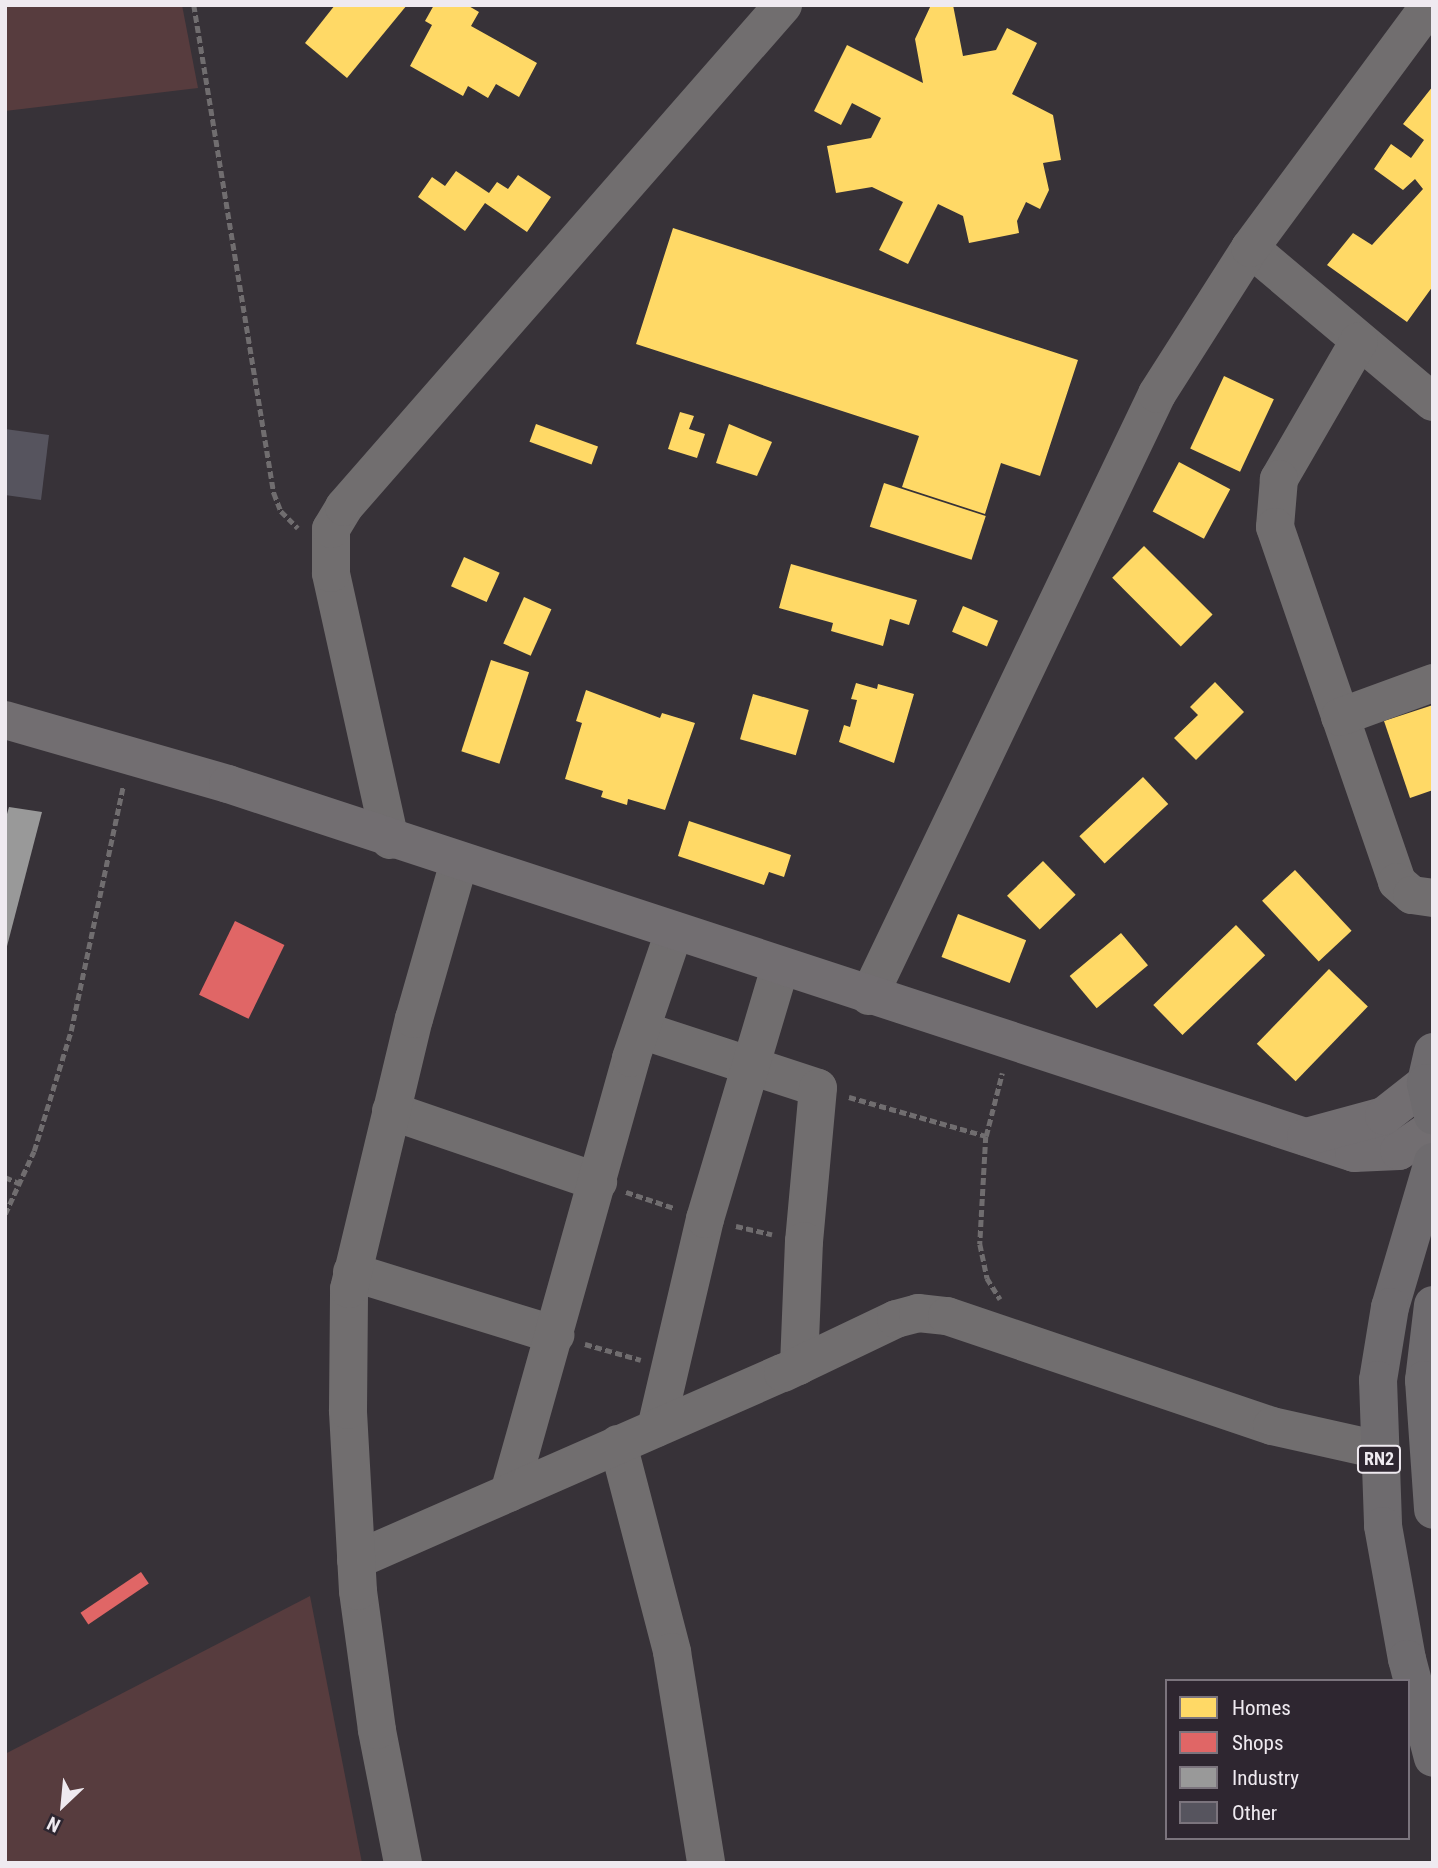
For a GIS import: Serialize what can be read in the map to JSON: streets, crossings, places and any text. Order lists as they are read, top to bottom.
{
  "streets": {
    "highway": ["RN2"]
  },
  "legend": [
    "Homes",
    "Shops",
    "Industry",
    "Other"
  ],
  "north": "bottom left"
}
